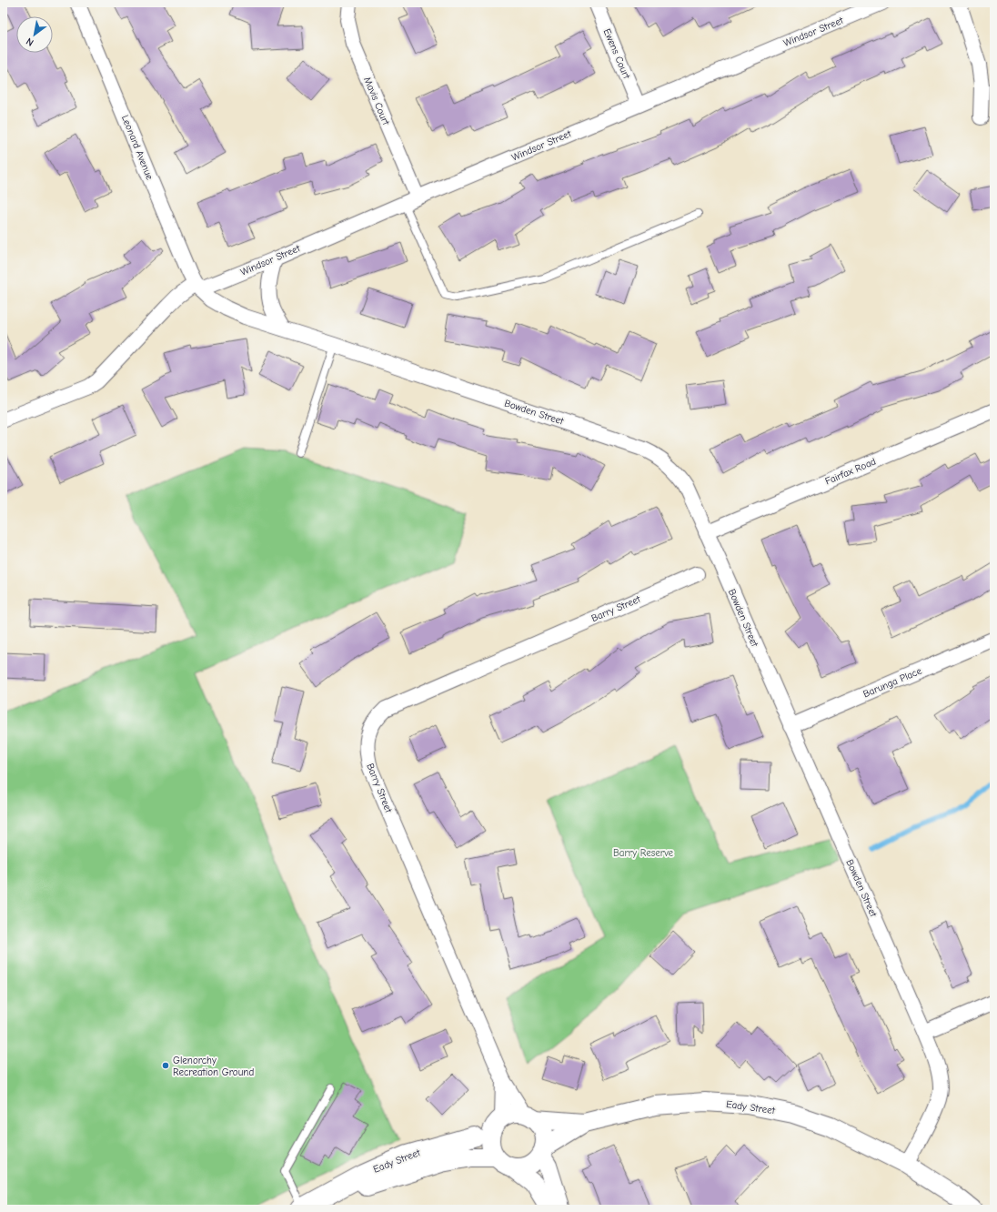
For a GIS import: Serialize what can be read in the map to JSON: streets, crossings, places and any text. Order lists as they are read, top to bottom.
{
  "streets": {
    "main road": ["Eady Street"],
    "street": [
      "Windsor Street",
      "Ewens Court",
      "Mavis Court",
      "Leonard Avenue",
      "Bowden Street",
      "Fairfax Road",
      "Barry Street",
      "Barunga Place"
    ]
  },
  "crossings": [
    ["Windsor Street", "Ewens Court"],
    ["Windsor Street", "Mavis Court"],
    ["Windsor Street", "Leonard Avenue"],
    ["Windsor Street", "Bowden Street"],
    ["Leonard Avenue", "Bowden Street"],
    ["Bowden Street", "Fairfax Road"],
    ["Bowden Street", "Barunga Place"],
    ["Bowden Street", "Eady Street"],
    ["Barry Street", "Eady Street"]
  ],
  "parks": ["Barry Reserve"],
  "places": ["Glenorchy Recreation Ground"],
  "north": "bottom left"
}
